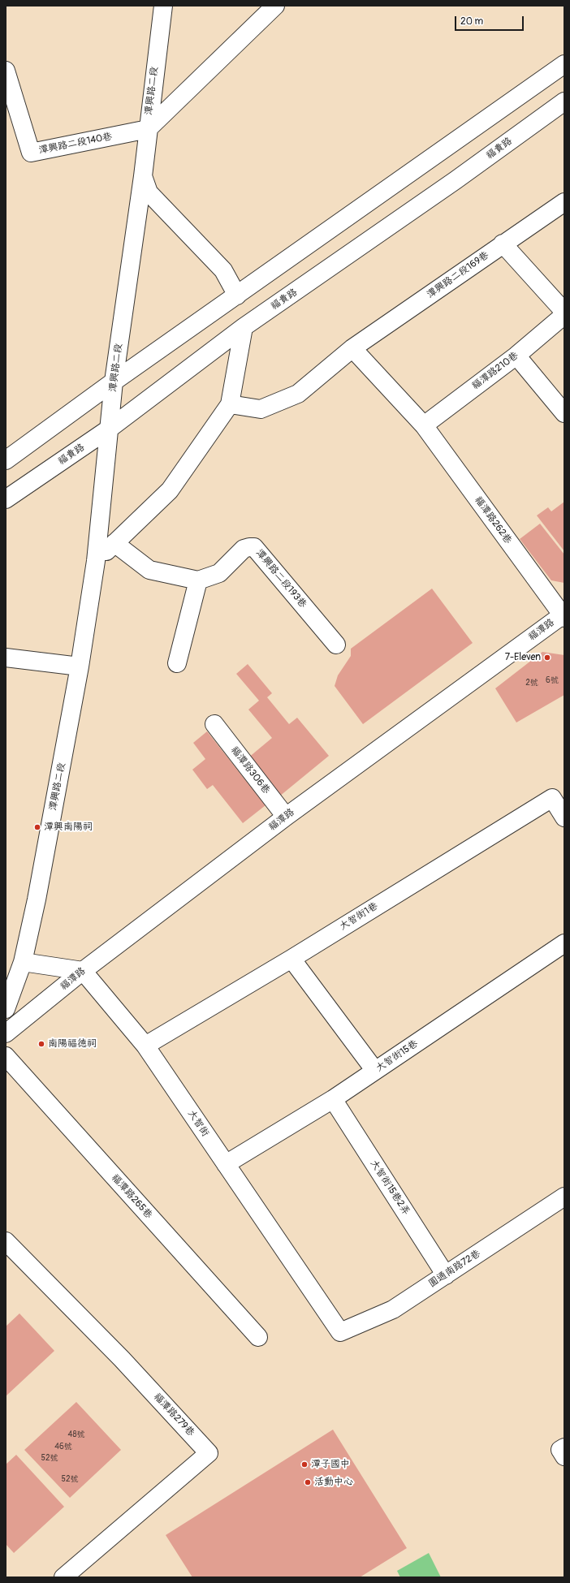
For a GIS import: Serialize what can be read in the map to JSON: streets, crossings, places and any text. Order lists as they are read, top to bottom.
{
  "streets": {
    "street": [
      "潭興路二段",
      "潭興路二段140巷",
      "福貴路",
      "潭興路二段169巷",
      "福潭路210巷",
      "福潭路262巷",
      "潭興路二段193巷",
      "福潭路",
      "福潭路306巷",
      "大智街1巷",
      "大智街15巷",
      "大智街",
      "大智街15巷2弄",
      "福潭路265巷",
      "圓通南路72巷",
      "福潭路279巷"
    ]
  },
  "crossings": [
    ["潭興路二段", "潭興路二段140巷"],
    ["潭興路二段", "福貴路"],
    ["潭興路二段169巷", "福潭路262巷"],
    ["福潭路210巷", "福潭路262巷"],
    ["福潭路262巷", "福潭路"],
    ["福潭路", "福潭路306巷"],
    ["福潭路", "大智街"],
    ["大智街1巷", "大智街"],
    ["大智街15巷", "大智街"],
    ["大智街15巷", "大智街15巷2弄"],
    ["大智街", "圓通南路72巷"],
    ["大智街15巷2弄", "圓通南路72巷"]
  ],
  "places": [
    "7-Eleven",
    "潭興南陽祠",
    "南陽福德祠",
    "潭子國中",
    "活動中心"
  ],
  "house_numbers": [
    "6號",
    "2號",
    "48號",
    "46號",
    "52號",
    "52號"
  ],
  "scale_bar": "20 m"
}
